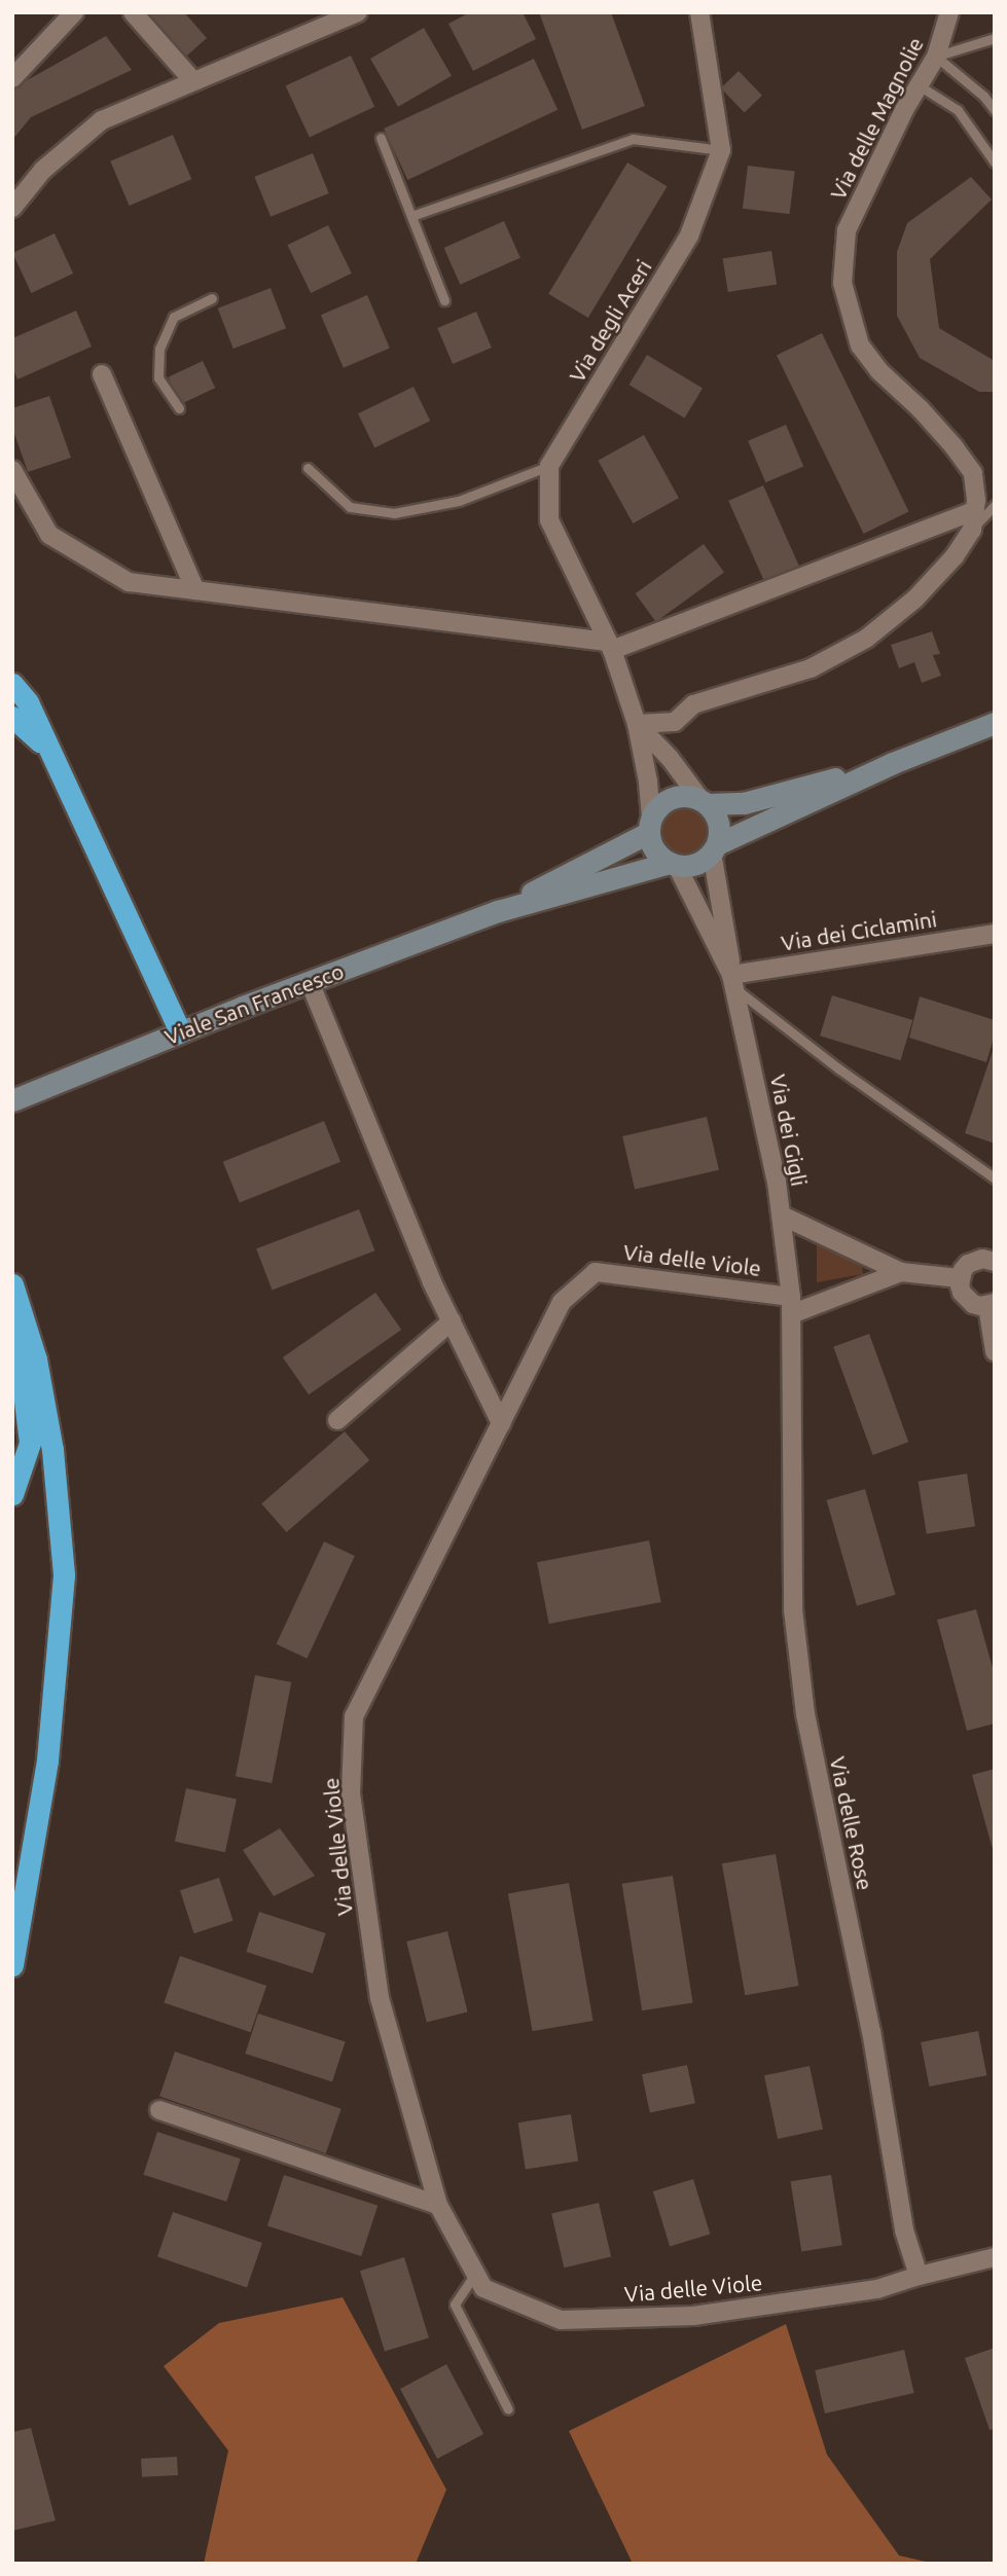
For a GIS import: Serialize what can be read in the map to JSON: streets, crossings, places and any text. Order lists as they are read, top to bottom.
{
  "streets": {
    "street": [
      "Via delle Magnolie",
      "Via degli Aceri",
      "Via dei Ciclamini",
      "Viale San Francesco",
      "Via dei Gigli",
      "Via delle Viole",
      "Via delle Rose"
    ]
  },
  "crossings": [
    ["Via dei Ciclamini", "Via dei Gigli"],
    ["Viale San Francesco", "Via dei Gigli"],
    ["Via dei Gigli", "Via delle Viole"],
    ["Via dei Gigli", "Via delle Rose"],
    ["Via delle Viole", "Via delle Rose"]
  ]
}
